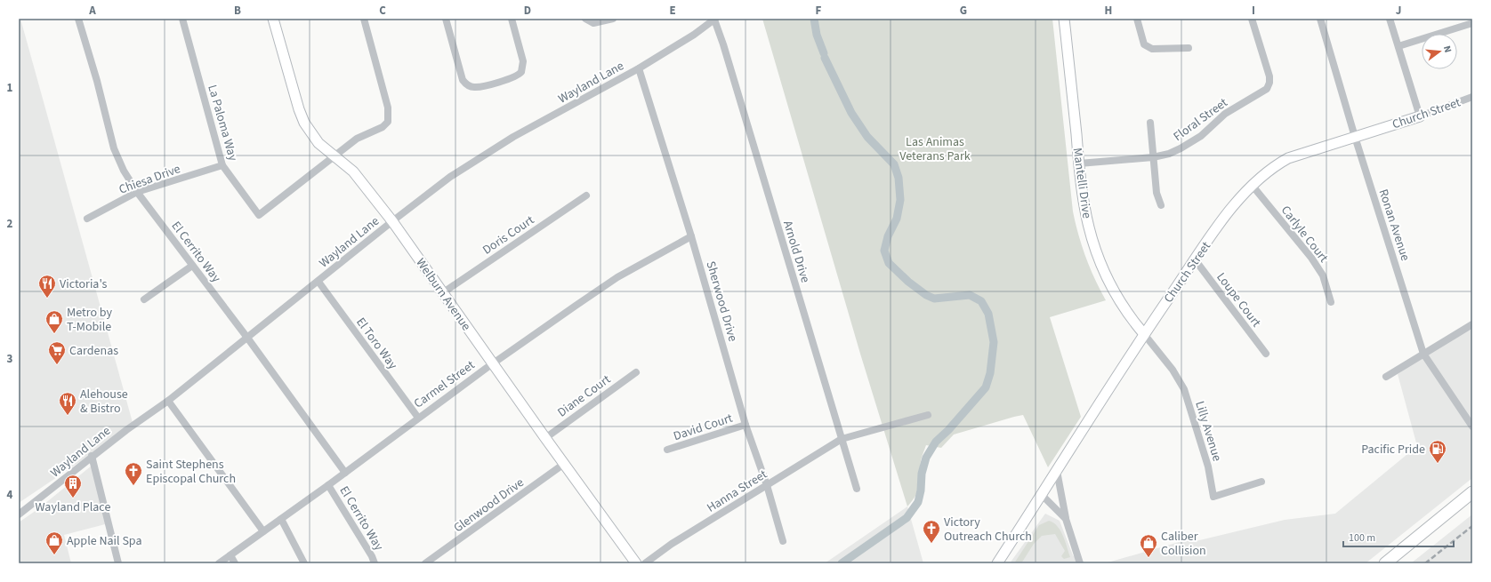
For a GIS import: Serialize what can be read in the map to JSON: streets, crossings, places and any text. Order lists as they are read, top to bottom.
{
  "streets": {
    "street": [
      "Wayland Lane",
      "Church Street",
      "Floral Street",
      "La Paloma Way",
      "Chiesa Drive",
      "Mantelli Drive",
      "Ronan Avenue",
      "Carlyle Court",
      "Doris Court",
      "El Cerrito Way",
      "Arnold Drive",
      "Welburn Avenue",
      "Loupe Court",
      "Sherwood Drive",
      "El Toro Way",
      "Carmel Street",
      "Diane Court",
      "David Court",
      "Lilly Avenue",
      "Hanna Street",
      "Glenwood Drive"
    ]
  },
  "crossings": [
    ["Wayland Lane", "El Cerrito Way"],
    ["Wayland Lane", "Arnold Drive"],
    ["Wayland Lane", "Welburn Avenue"],
    ["Wayland Lane", "Sherwood Drive"],
    ["Wayland Lane", "El Toro Way"],
    ["Church Street", "Mantelli Drive"],
    ["Church Street", "Ronan Avenue"],
    ["Church Street", "Carlyle Court"],
    ["Church Street", "Loupe Court"],
    ["Church Street", "Lilly Avenue"],
    ["Floral Street", "Mantelli Drive"],
    ["La Paloma Way", "Chiesa Drive"],
    ["La Paloma Way", "Welburn Avenue"],
    ["Chiesa Drive", "El Cerrito Way"],
    ["Mantelli Drive", "Lilly Avenue"],
    ["Doris Court", "Welburn Avenue"],
    ["El Cerrito Way", "Carmel Street"],
    ["Arnold Drive", "Hanna Street"],
    ["Welburn Avenue", "Carmel Street"],
    ["Welburn Avenue", "Diane Court"],
    ["Welburn Avenue", "Glenwood Drive"],
    ["Sherwood Drive", "Carmel Street"],
    ["Sherwood Drive", "David Court"],
    ["Sherwood Drive", "Hanna Street"],
    ["El Toro Way", "Carmel Street"]
  ],
  "parks": ["Las Animas Veterans Park"],
  "places": {
    "restaurant": ["Victoria's", "Alehouse & Bistro"],
    "shop": ["Metro by T-Mobile", "Apple Nail Spa", "Caliber Collision"],
    "supermarket": ["Cardenas"],
    "fuel station": ["Pacific Pride"],
    "church": ["Saint Stephens Episcopal Church", "Victory Outreach Church"],
    "building": ["Wayland Place"]
  },
  "scale_bar": "100 m",
  "north": "right",
  "grid": {
    "columns": [
      "A",
      "B",
      "C",
      "D",
      "E",
      "F",
      "G",
      "H",
      "I",
      "J"
    ],
    "rows": [
      "1",
      "2",
      "3",
      "4"
    ]
  }
}
